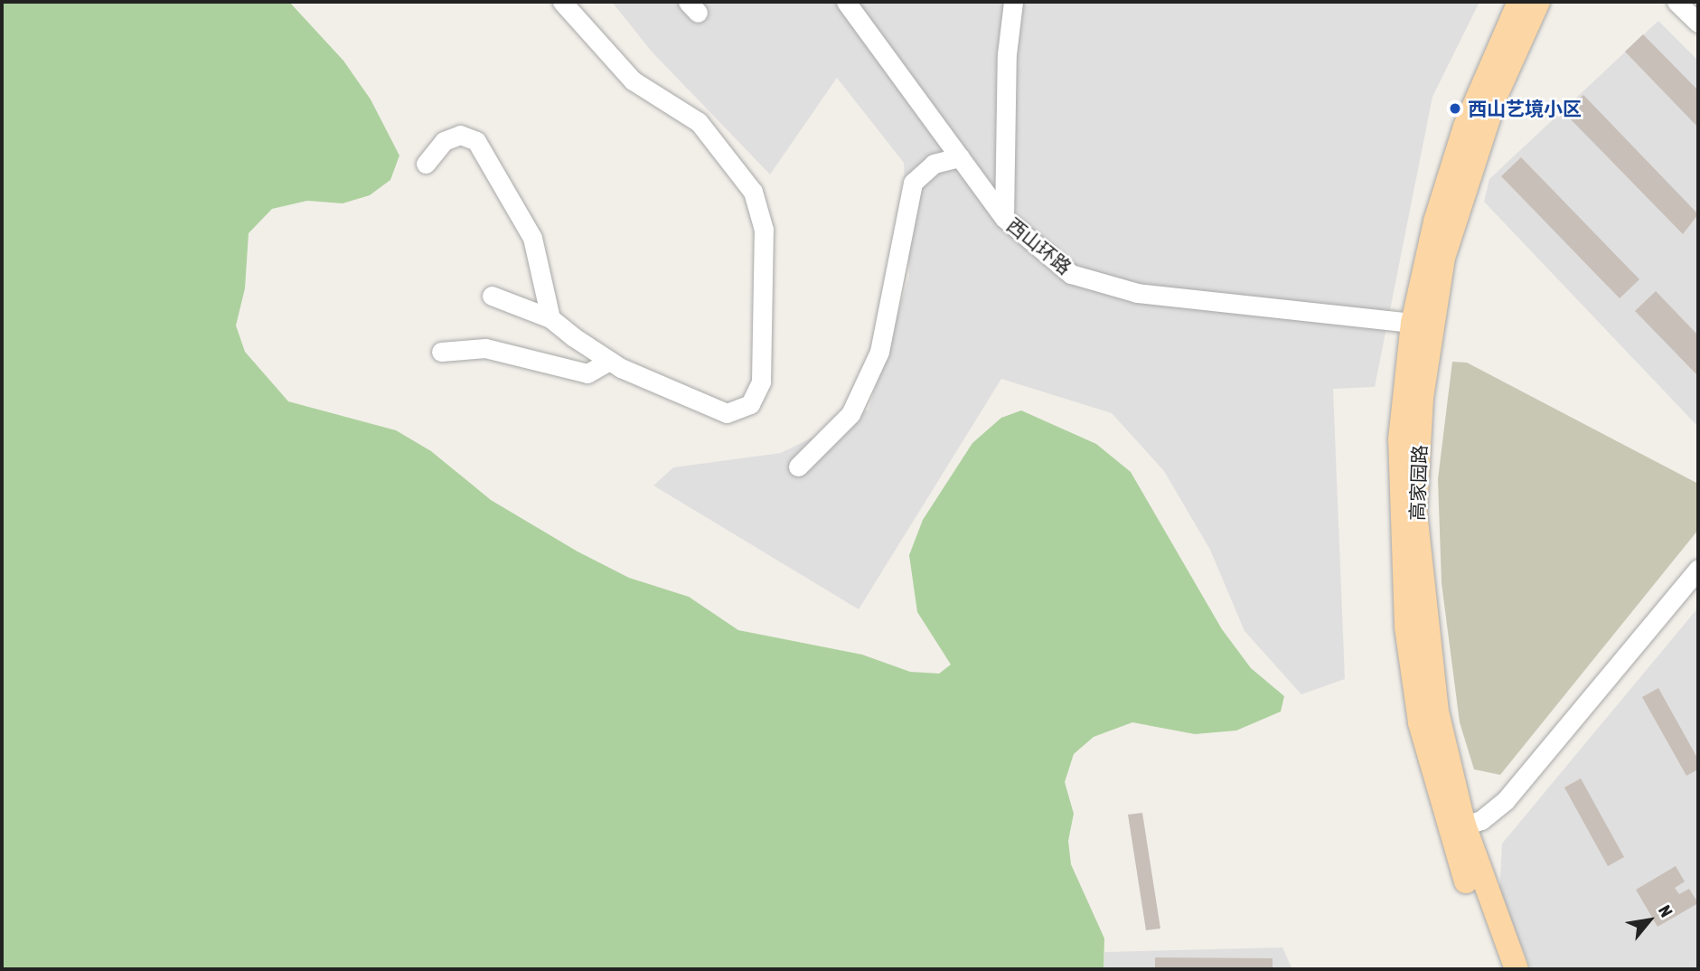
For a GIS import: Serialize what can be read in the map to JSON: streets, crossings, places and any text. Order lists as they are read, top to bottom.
{
  "streets": {
    "main road": ["高家园路"],
    "street": ["西山环路"]
  },
  "crossings": [
    ["西山环路", "高家园路"]
  ],
  "places": ["西山艺境小区"],
  "north": "top right"
}
